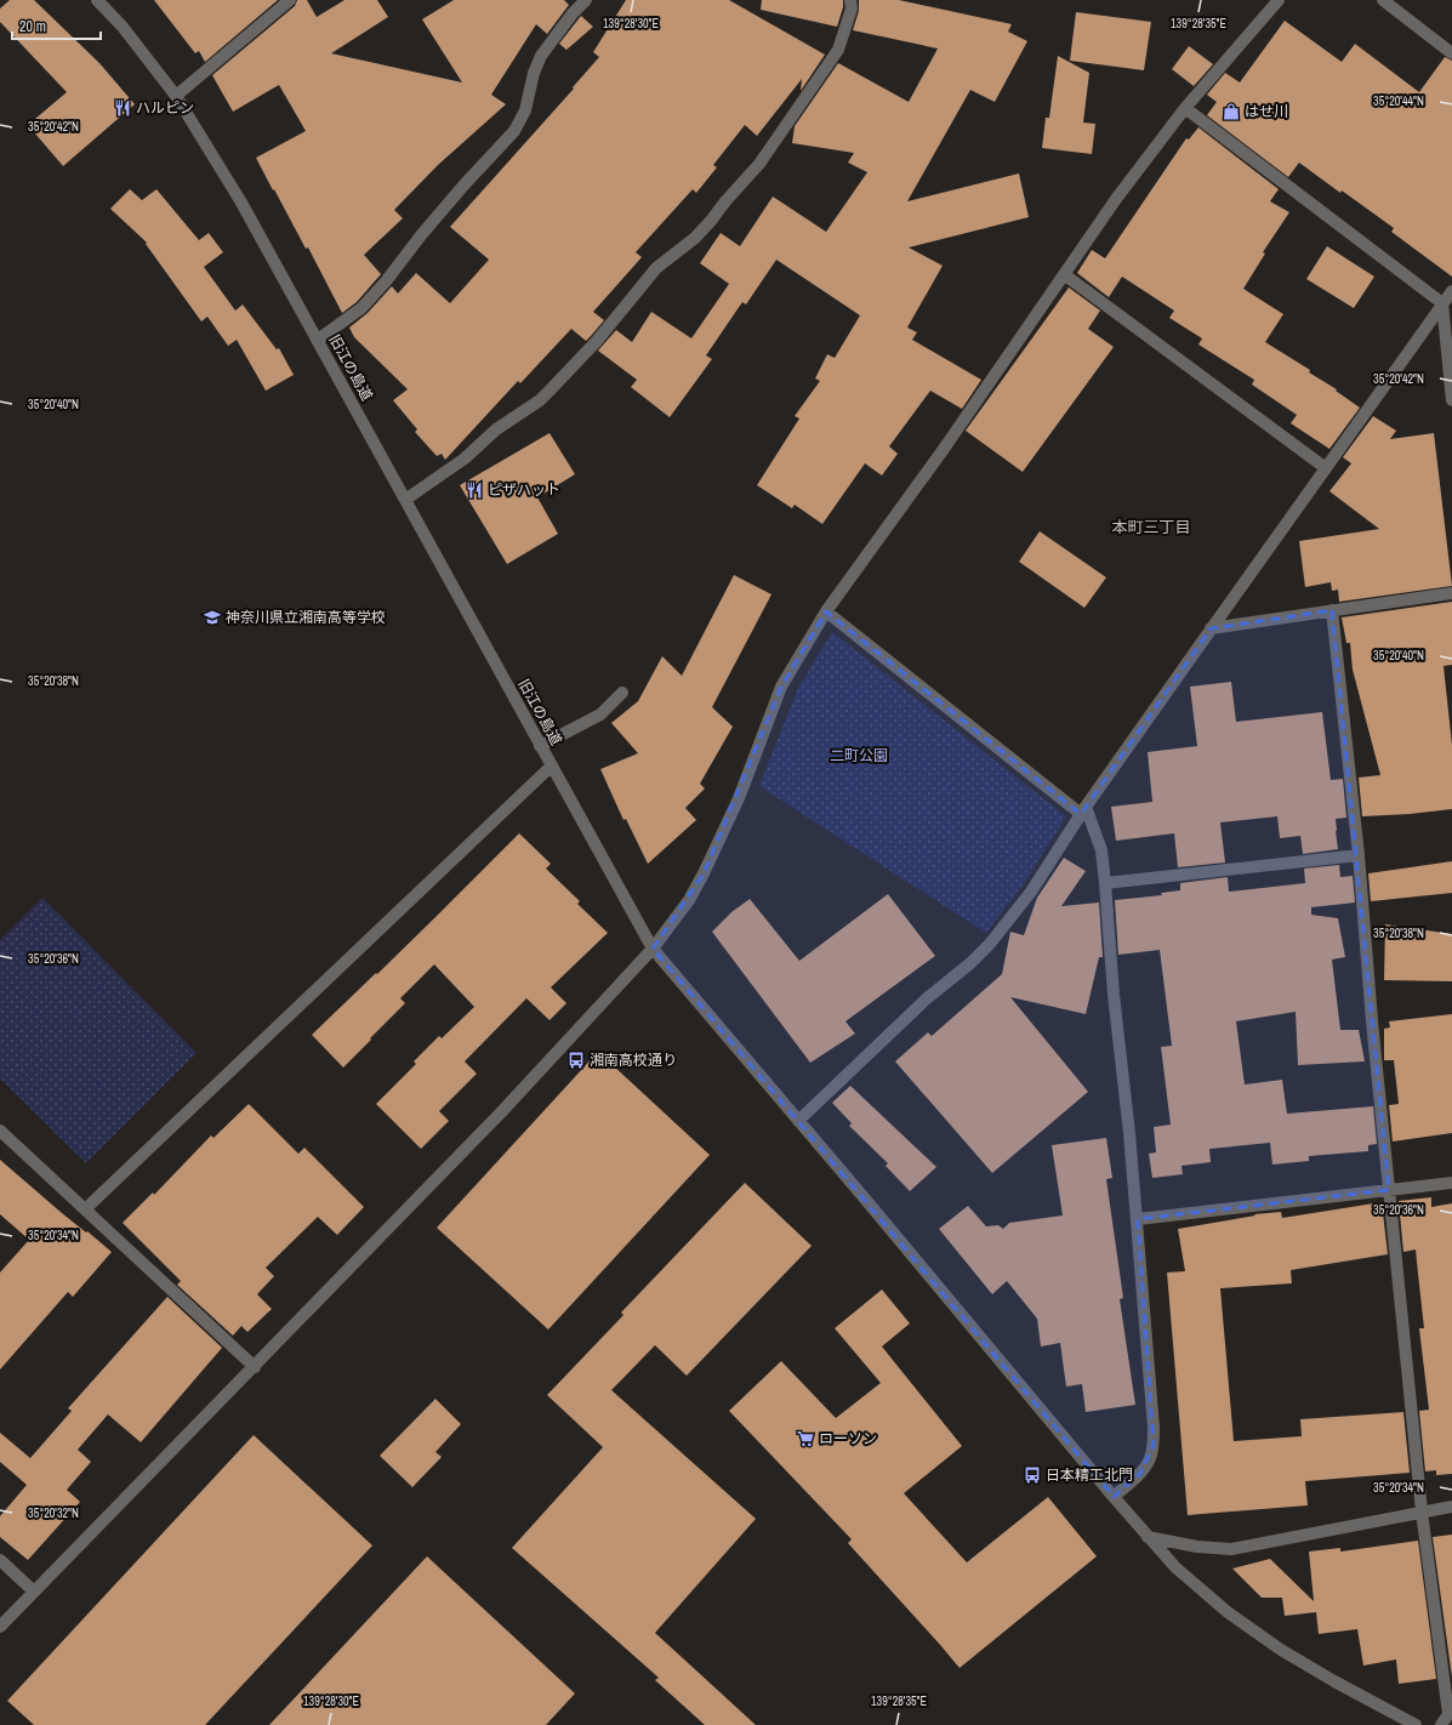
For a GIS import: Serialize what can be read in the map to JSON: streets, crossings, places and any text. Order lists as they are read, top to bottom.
{
  "streets": {
    "street": ["旧江の島道"]
  },
  "districts": ["本町三丁目"],
  "parks": ["二町公園"],
  "places": {
    "restaurant": ["ハルピン", "ピザハット"],
    "shop": ["はせ川"],
    "school or university": ["神奈川県立湘南高等学校"],
    "bus stop": ["湘南高校通り", "日本精工北門"],
    "supermarket": ["ローソン"]
  },
  "scale_bar": "20 m",
  "coordinates": [
    "139°28'30\"E",
    "139°28'35\"E",
    "35°20'44\"N",
    "35°20'42\"N",
    "35°20'40\"N",
    "35°20'38\"N",
    "35°20'36\"N",
    "35°20'34\"N",
    "35°20'32\"N"
  ]
}
